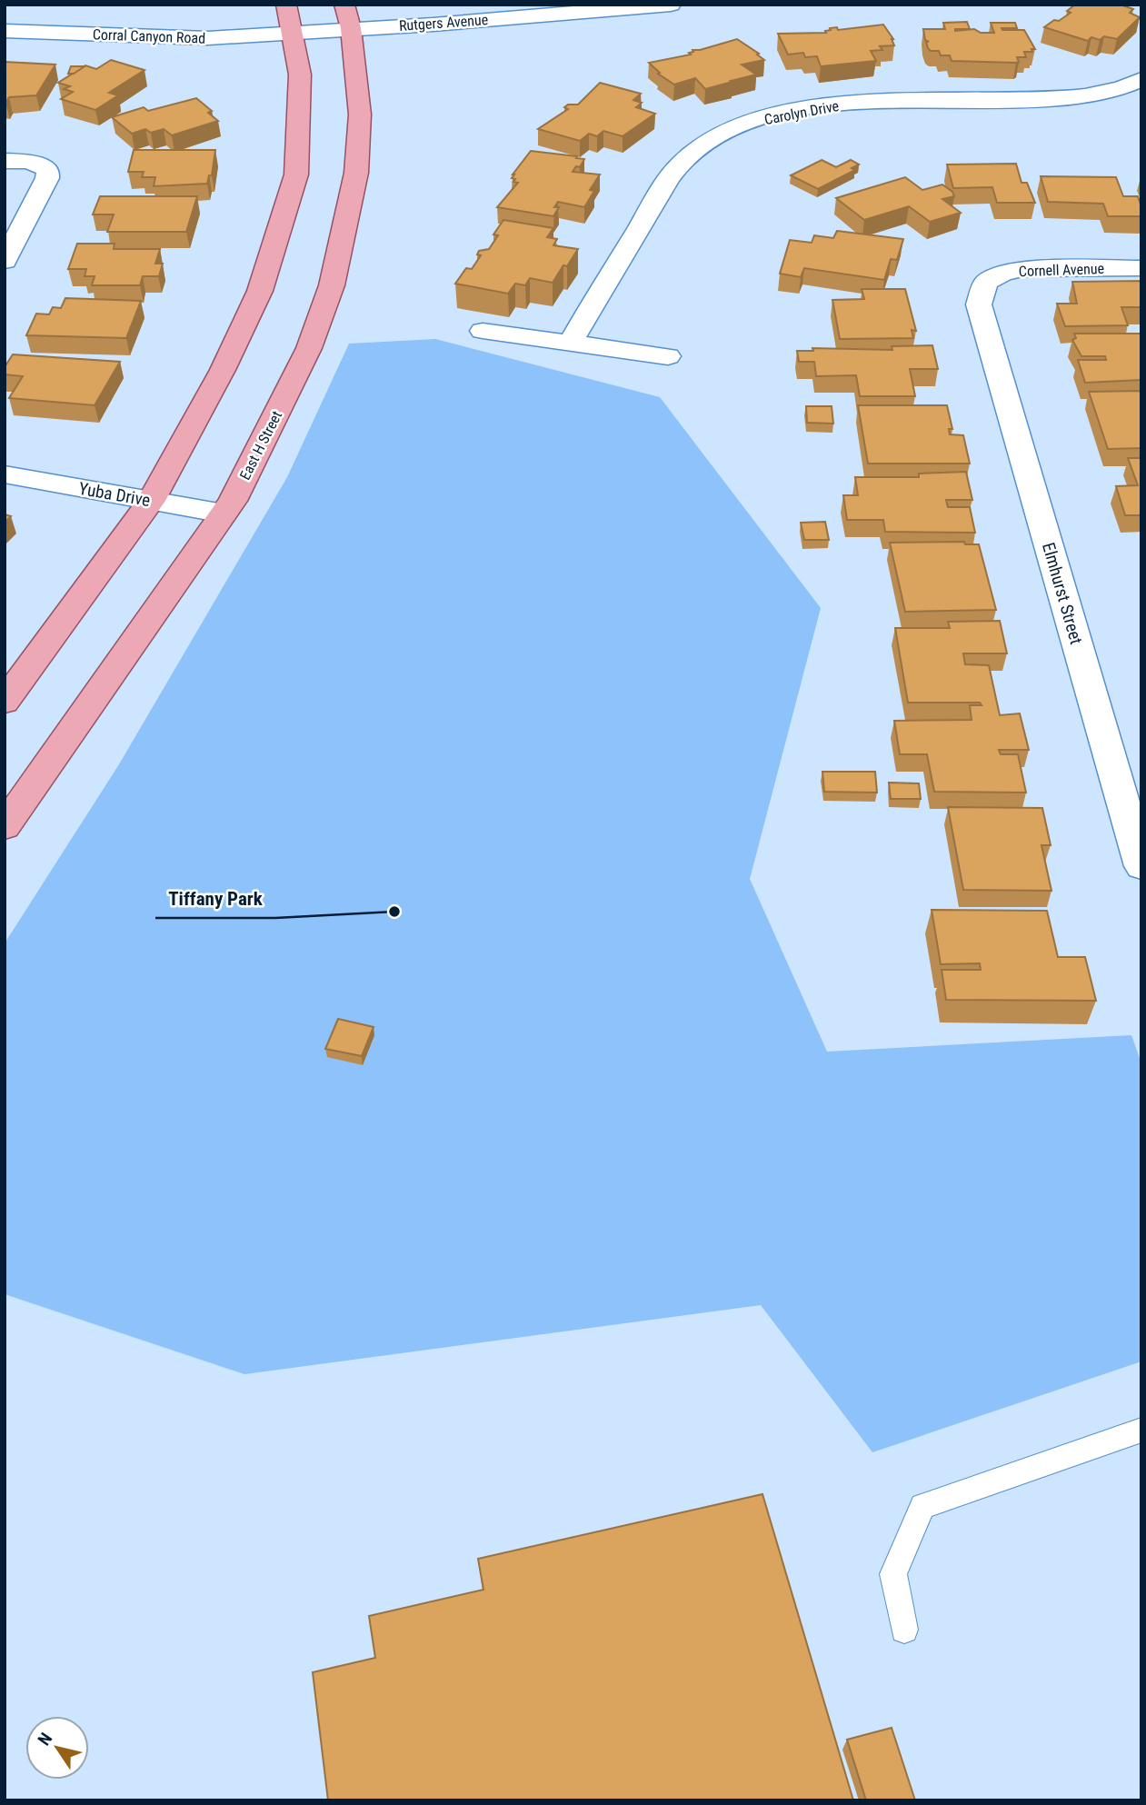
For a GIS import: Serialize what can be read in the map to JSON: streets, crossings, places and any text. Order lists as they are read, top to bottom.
{
  "streets": {
    "main road": ["East H Street"],
    "street": [
      "Rutgers Avenue",
      "Corral Canyon Road",
      "Carolyn Drive",
      "Cornell Avenue",
      "Yuba Drive",
      "Elmhurst Street"
    ]
  },
  "crossings": [
    ["Rutgers Avenue", "Corral Canyon Road"],
    ["Rutgers Avenue", "East H Street"],
    ["Cornell Avenue", "Elmhurst Street"],
    ["East H Street", "Yuba Drive"]
  ],
  "places": ["Tiffany Park"],
  "north": "top left"
}
